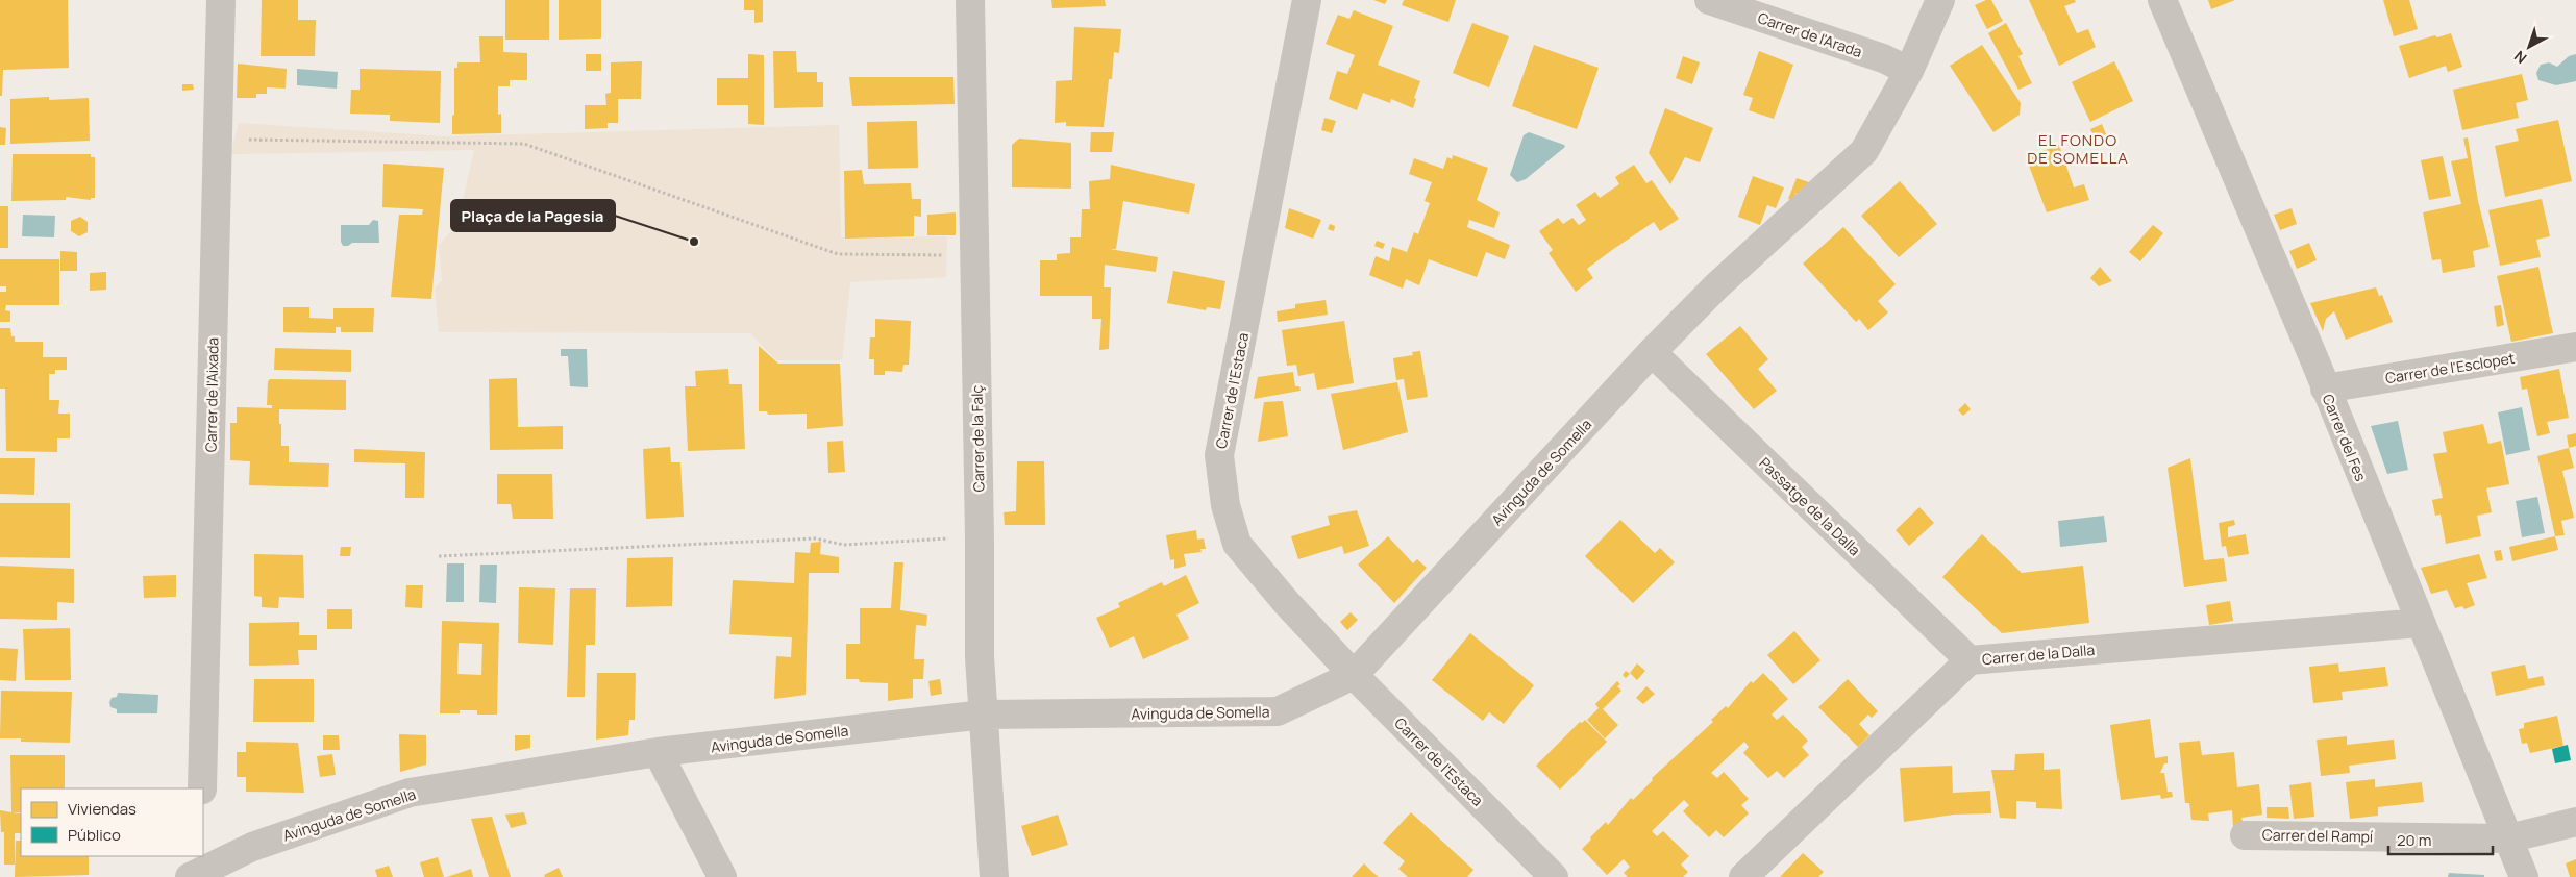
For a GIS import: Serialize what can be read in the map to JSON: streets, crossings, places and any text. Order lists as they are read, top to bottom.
{
  "streets": {
    "street": [
      "Carrer de l'Arada",
      "Carrer de l'Esclopet",
      "Carrer de l'Estaca",
      "Carrer de l'Aixada",
      "Carrer del Fes",
      "Carrer de la Falç",
      "Avinguda de Somella",
      "Passatge de la Dalla",
      "Carrer de la Dalla",
      "Carrer del Rampí"
    ]
  },
  "crossings": [
    ["Carrer de l'Arada", "Avinguda de Somella"],
    ["Carrer de l'Esclopet", "Carrer del Fes"],
    ["Carrer de l'Estaca", "Avinguda de Somella"],
    ["Carrer del Fes", "Carrer de la Dalla"],
    ["Carrer del Fes", "Carrer del Rampí"],
    ["Carrer de la Falç", "Avinguda de Somella"],
    ["Avinguda de Somella", "Passatge de la Dalla"],
    ["Passatge de la Dalla", "Carrer de la Dalla"]
  ],
  "districts": ["EL FONDO DE SOMELLA"],
  "places": ["Plaça de la Pagesia"],
  "legend": ["Viviendas", "Público"],
  "scale_bar": "20 m",
  "north": "bottom left"
}
